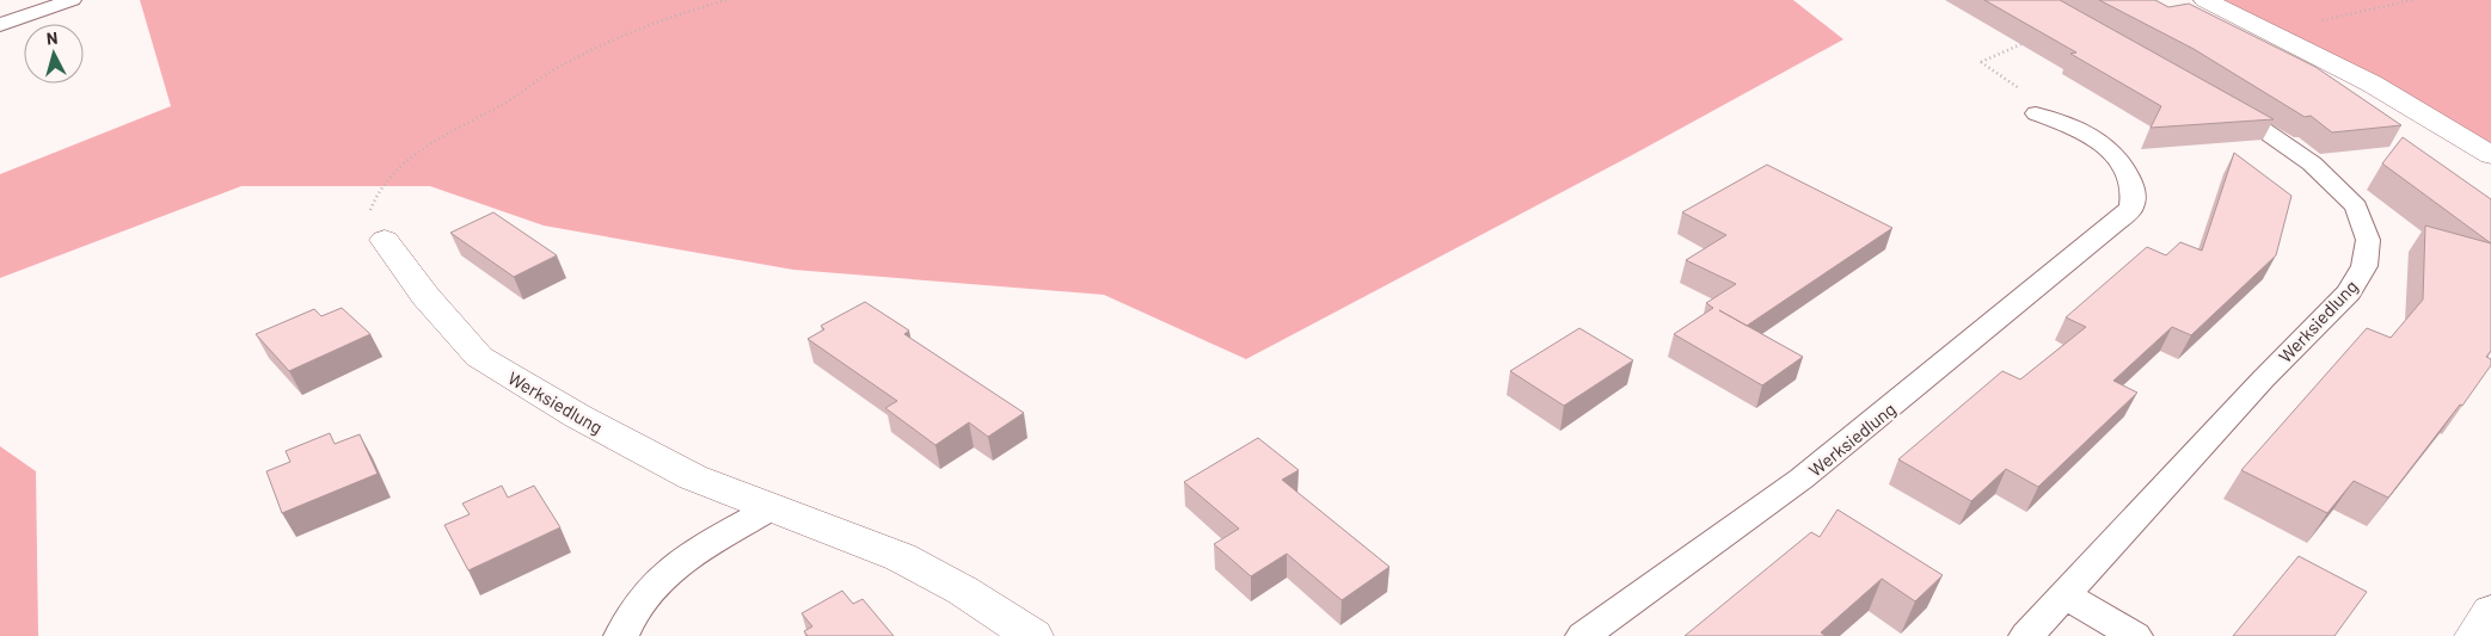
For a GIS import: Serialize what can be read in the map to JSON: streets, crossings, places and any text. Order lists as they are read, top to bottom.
{
  "streets": {
    "street": ["Werksiedlung"]
  },
  "north": "top"
}
